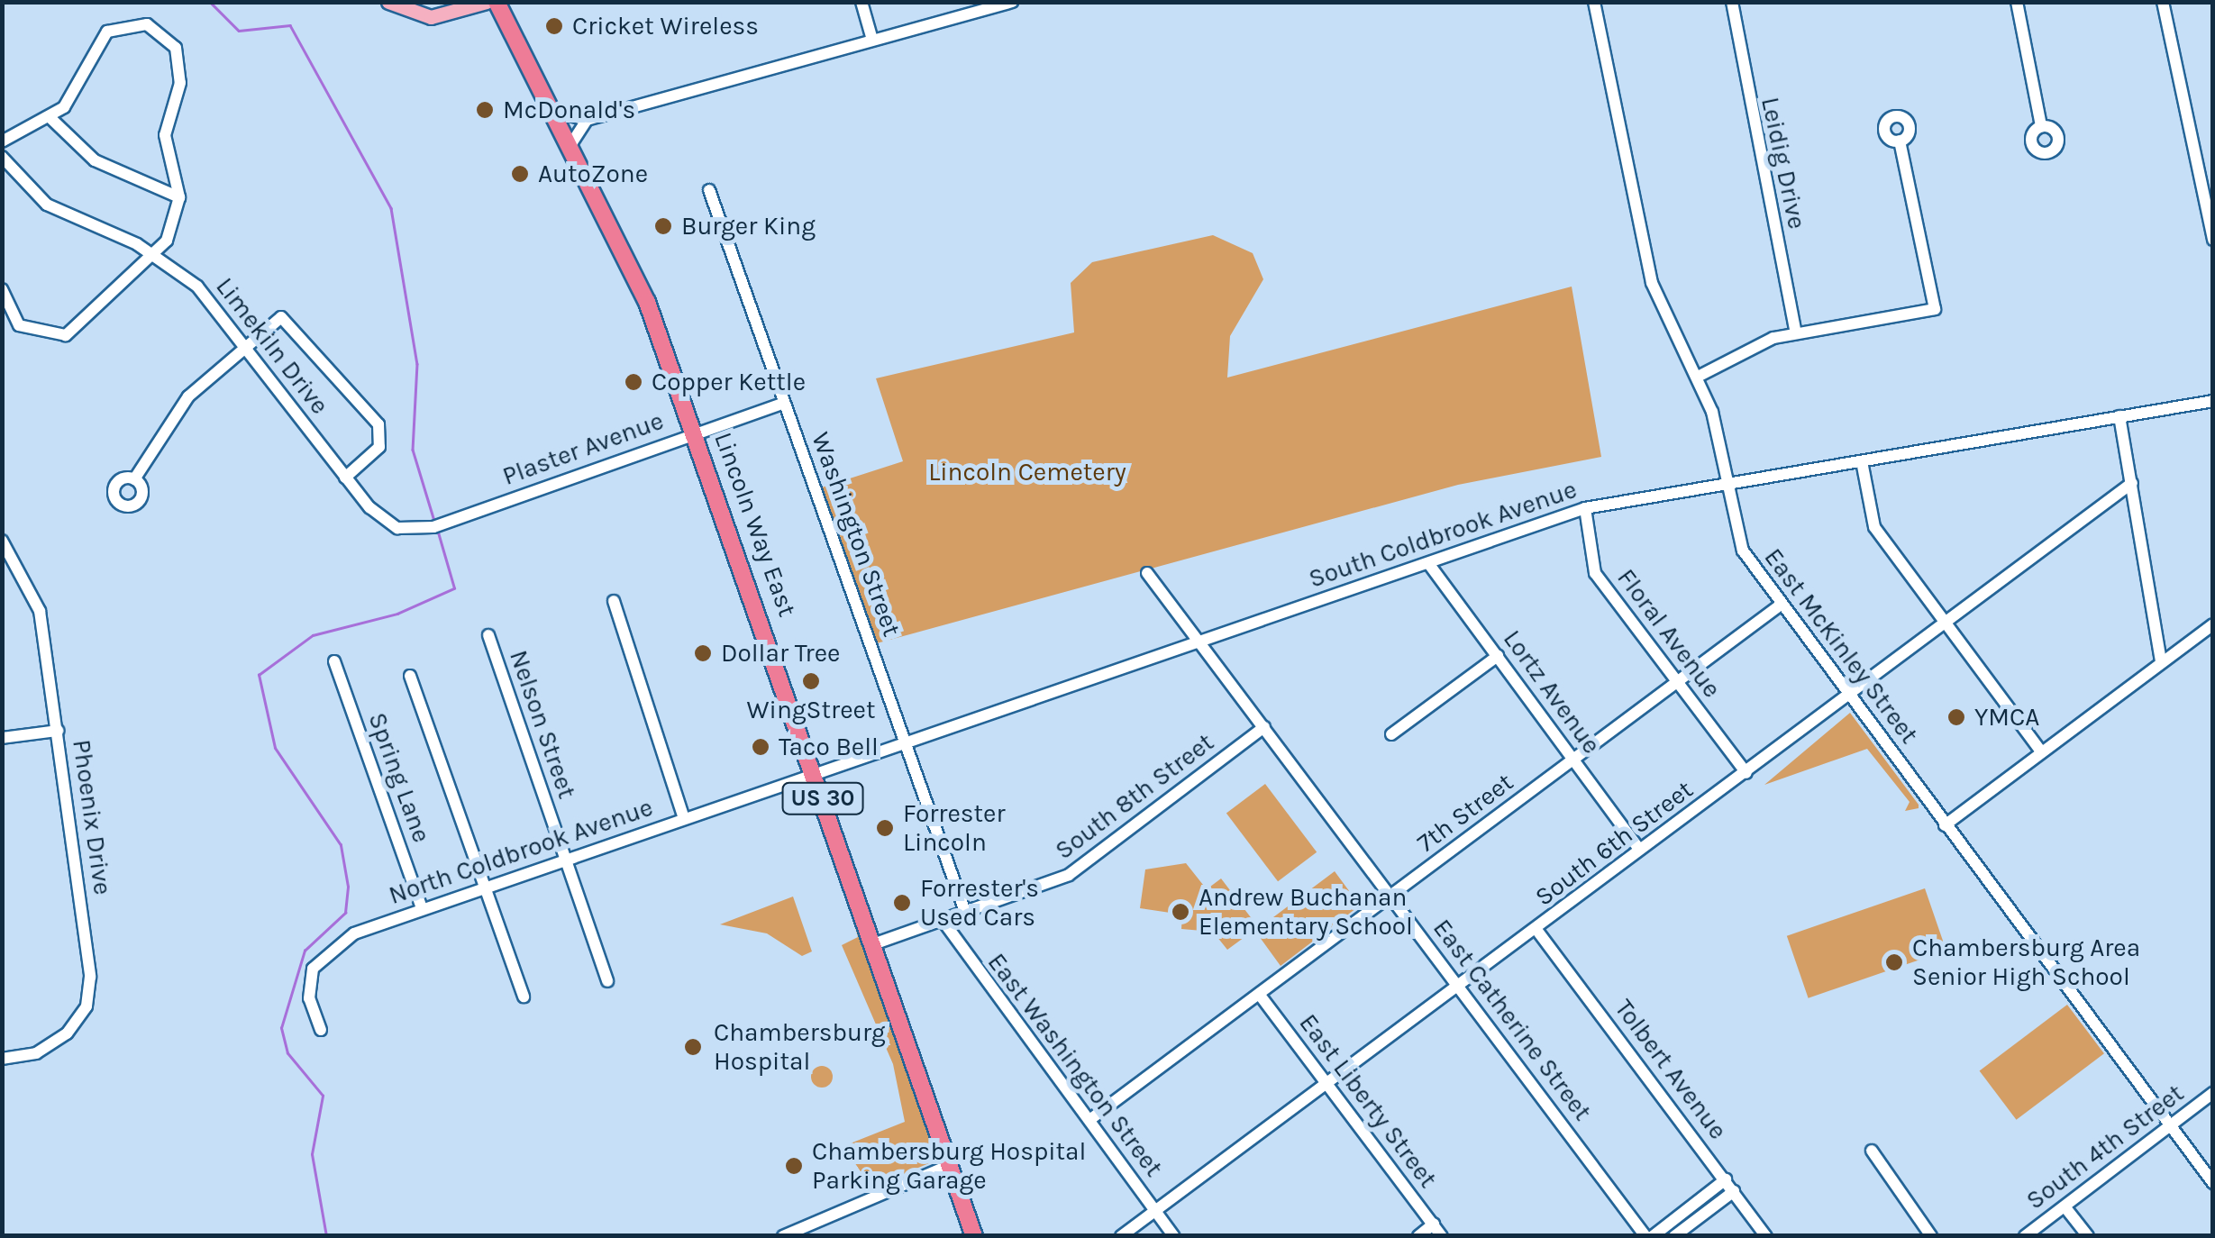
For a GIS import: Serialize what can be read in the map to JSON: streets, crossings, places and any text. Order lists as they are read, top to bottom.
{
  "streets": {
    "highway": ["Lincoln Way East", "US 30"],
    "street": [
      "Leidig Drive",
      "Limekiln Drive",
      "Plaster Avenue",
      "Washington Street",
      "South Coldbrook Avenue",
      "Floral Avenue",
      "East McKinley Street",
      "Lortz Avenue",
      "Nelson Street",
      "Spring Lane",
      "South 8th Street",
      "7th Street",
      "Phoenix Drive",
      "South 6th Street",
      "North Coldbrook Avenue",
      "East Catherine Street",
      "East Washington Street",
      "Tolbert Avenue",
      "East Liberty Street",
      "South 4th Street"
    ]
  },
  "crossings": [
    ["Limekiln Drive", "Plaster Avenue"],
    ["Plaster Avenue", "Lincoln Way East"],
    ["Plaster Avenue", "Washington Street"],
    ["Lincoln Way East", "South Coldbrook Avenue"],
    ["Lincoln Way East", "South 8th Street"],
    ["Lincoln Way East", "North Coldbrook Avenue"],
    ["Washington Street", "South Coldbrook Avenue"],
    ["Washington Street", "South 8th Street"],
    ["South Coldbrook Avenue", "Floral Avenue"],
    ["South Coldbrook Avenue", "East McKinley Street"],
    ["South Coldbrook Avenue", "Lortz Avenue"],
    ["South Coldbrook Avenue", "North Coldbrook Avenue"],
    ["South Coldbrook Avenue", "East Catherine Street"],
    ["Floral Avenue", "7th Street"],
    ["Floral Avenue", "South 6th Street"],
    ["East McKinley Street", "7th Street"],
    ["East McKinley Street", "South 6th Street"],
    ["East McKinley Street", "South 4th Street"],
    ["Lortz Avenue", "7th Street"],
    ["Lortz Avenue", "South 6th Street"],
    ["Nelson Street", "North Coldbrook Avenue"],
    ["Spring Lane", "North Coldbrook Avenue"],
    ["South 8th Street", "East Catherine Street"],
    ["South 8th Street", "East Washington Street"],
    ["7th Street", "East Catherine Street"],
    ["7th Street", "East Washington Street"],
    ["7th Street", "East Liberty Street"],
    ["South 6th Street", "East Catherine Street"],
    ["South 6th Street", "East Washington Street"],
    ["South 6th Street", "Tolbert Avenue"],
    ["South 6th Street", "East Liberty Street"]
  ],
  "parks": ["Lincoln Cemetery"],
  "places": [
    "Cricket Wireless",
    "McDonald's",
    "AutoZone",
    "Burger King",
    "Copper Kettle",
    "Dollar Tree",
    "WingStreet",
    "YMCA",
    "Taco Bell",
    "Forrester Lincoln",
    "Forrester's Used Cars",
    "Andrew Buchanan Elementary School",
    "Chambersburg Area Senior High School",
    "Chambersburg Hospital",
    "Chambersburg Hospital Parking Garage"
  ]
}
